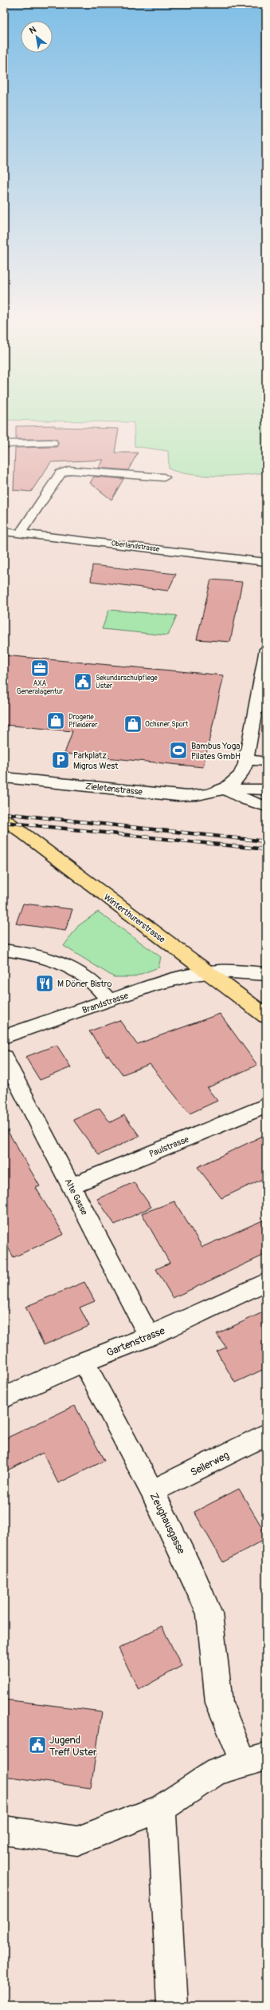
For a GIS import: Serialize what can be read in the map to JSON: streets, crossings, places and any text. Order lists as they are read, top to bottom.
{
  "streets": {
    "main road": ["Winterthurerstrasse"],
    "street": [
      "Oberlandstrasse",
      "Zieletenstrasse",
      "Brandstrasse",
      "Paulstrasse",
      "Alte Gasse",
      "Gartenstrasse",
      "Seilerweg",
      "Zeughausgasse"
    ]
  },
  "crossings": [
    ["Winterthurerstrasse", "Brandstrasse"],
    ["Paulstrasse", "Alte Gasse"],
    ["Alte Gasse", "Gartenstrasse"],
    ["Gartenstrasse", "Zeughausgasse"],
    ["Seilerweg", "Zeughausgasse"]
  ],
  "places": {
    "office": ["AXA Generalagentur"],
    "public building": ["Sekundarschulpflege Uster", "Jugend Treff Uster"],
    "shop": ["Drogerie Pfleiderer", "Ochsner Sport"],
    "sports": ["Bambus Yoga Pilates GmbH"],
    "parking": ["Parkplatz Migros West"],
    "restaurant": ["M Döner Bistro"]
  },
  "north": "top left"
}
